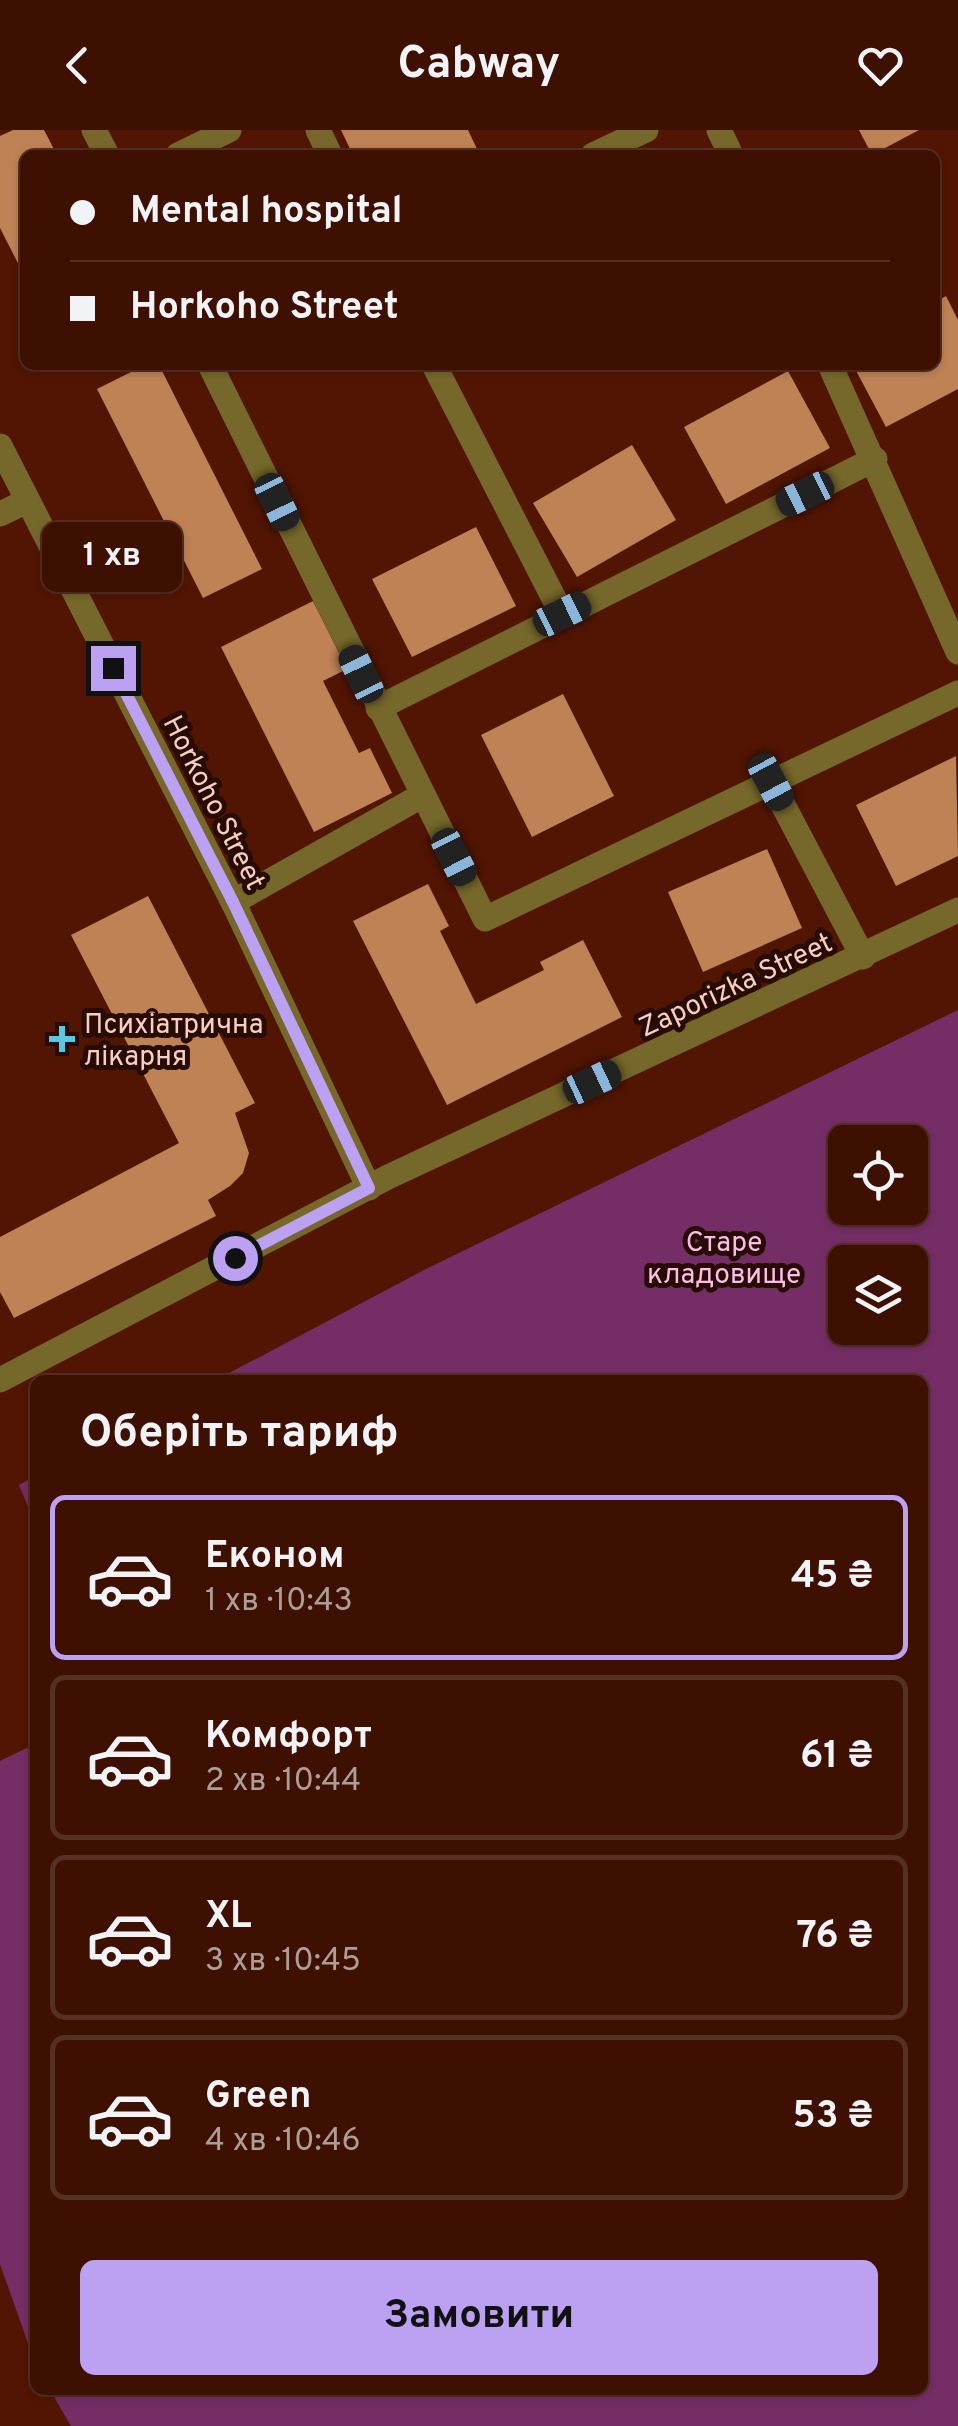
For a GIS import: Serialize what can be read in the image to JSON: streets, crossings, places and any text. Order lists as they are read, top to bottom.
{
  "streets": {
    "street": ["Horkoho Street", "Zaporizka Street"]
  },
  "crossings": [
    ["Horkoho Street", "Zaporizka Street"]
  ],
  "parks": ["Старе кладовище"],
  "places": {
    "health": ["Психіатрична лікарня"]
  },
  "page": {
    "header": "Cabway",
    "banner": ["Mental hospital", "Horkoho Street"],
    "bubble": "1 хв",
    "heading": "Оберіть тариф",
    "list": [
      {
        "name": "Економ",
        "note": "1 хв · 10:43",
        "value": "45 ₴"
      },
      {
        "name": "Комфорт",
        "note": "2 хв · 10:44",
        "value": "61 ₴"
      },
      {
        "name": "XL",
        "note": "3 хв · 10:45",
        "value": "76 ₴"
      },
      {
        "name": "Green",
        "note": "4 хв · 10:46",
        "value": "53 ₴"
      }
    ],
    "buttons": "Замовити"
  }
}
